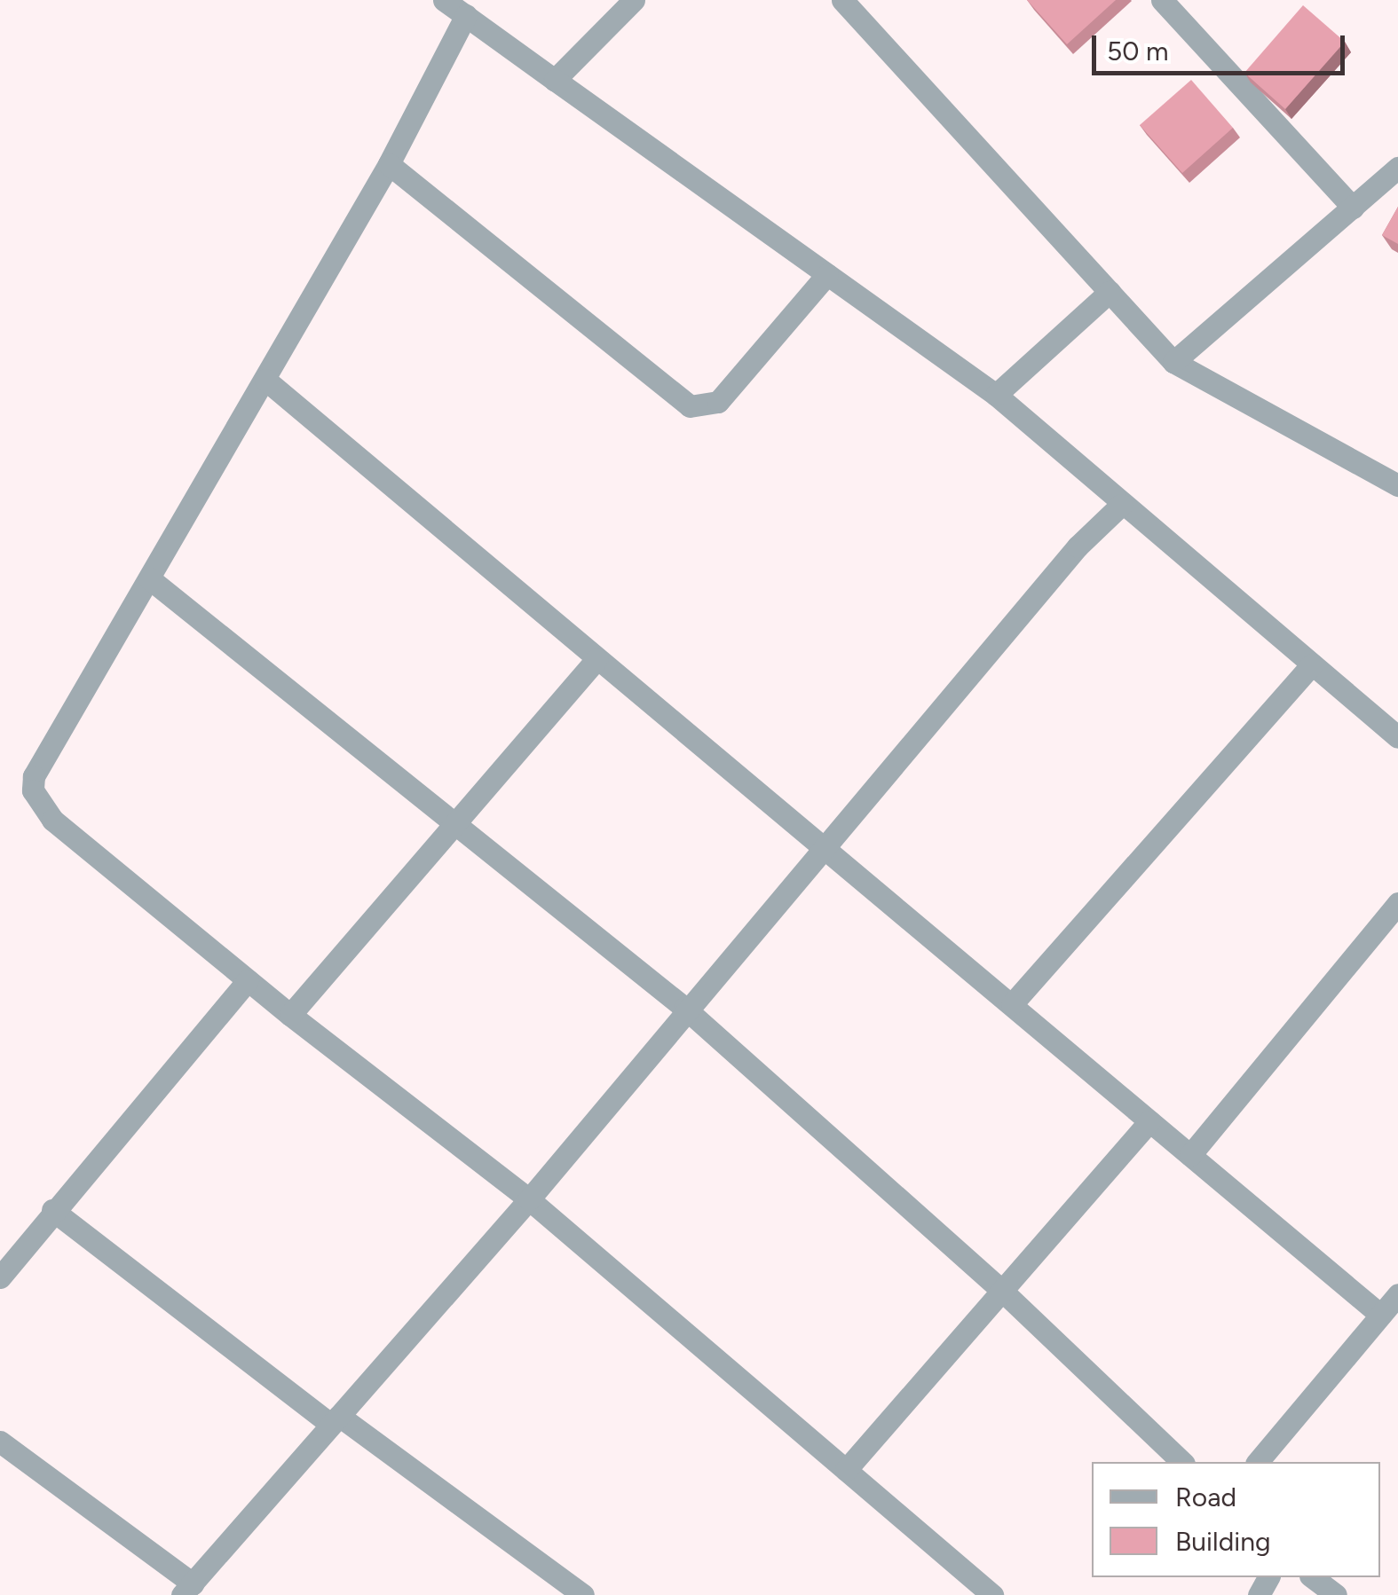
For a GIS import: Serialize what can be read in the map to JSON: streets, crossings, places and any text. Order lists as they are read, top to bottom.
{
  "legend": ["Road", "Building"],
  "scale_bar": "50 m"
}
